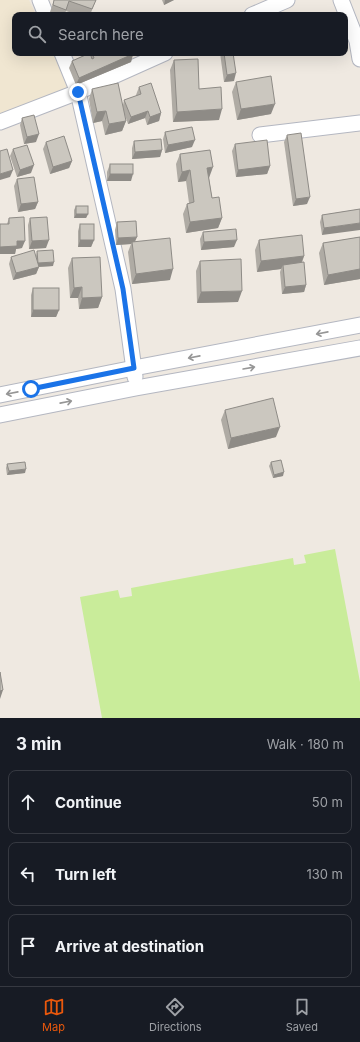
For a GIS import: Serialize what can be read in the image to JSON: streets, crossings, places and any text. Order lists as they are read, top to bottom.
{
  "page": {
    "search": "Search here",
    "heading": ["3 min", "Walk · 180 m"],
    "list": [
      ["Continue", "50 m"],
      ["Turn left", "130 m"],
      "Arrive at destination"
    ],
    "nav": ["Map", "Directions", "Saved"]
  }
}
